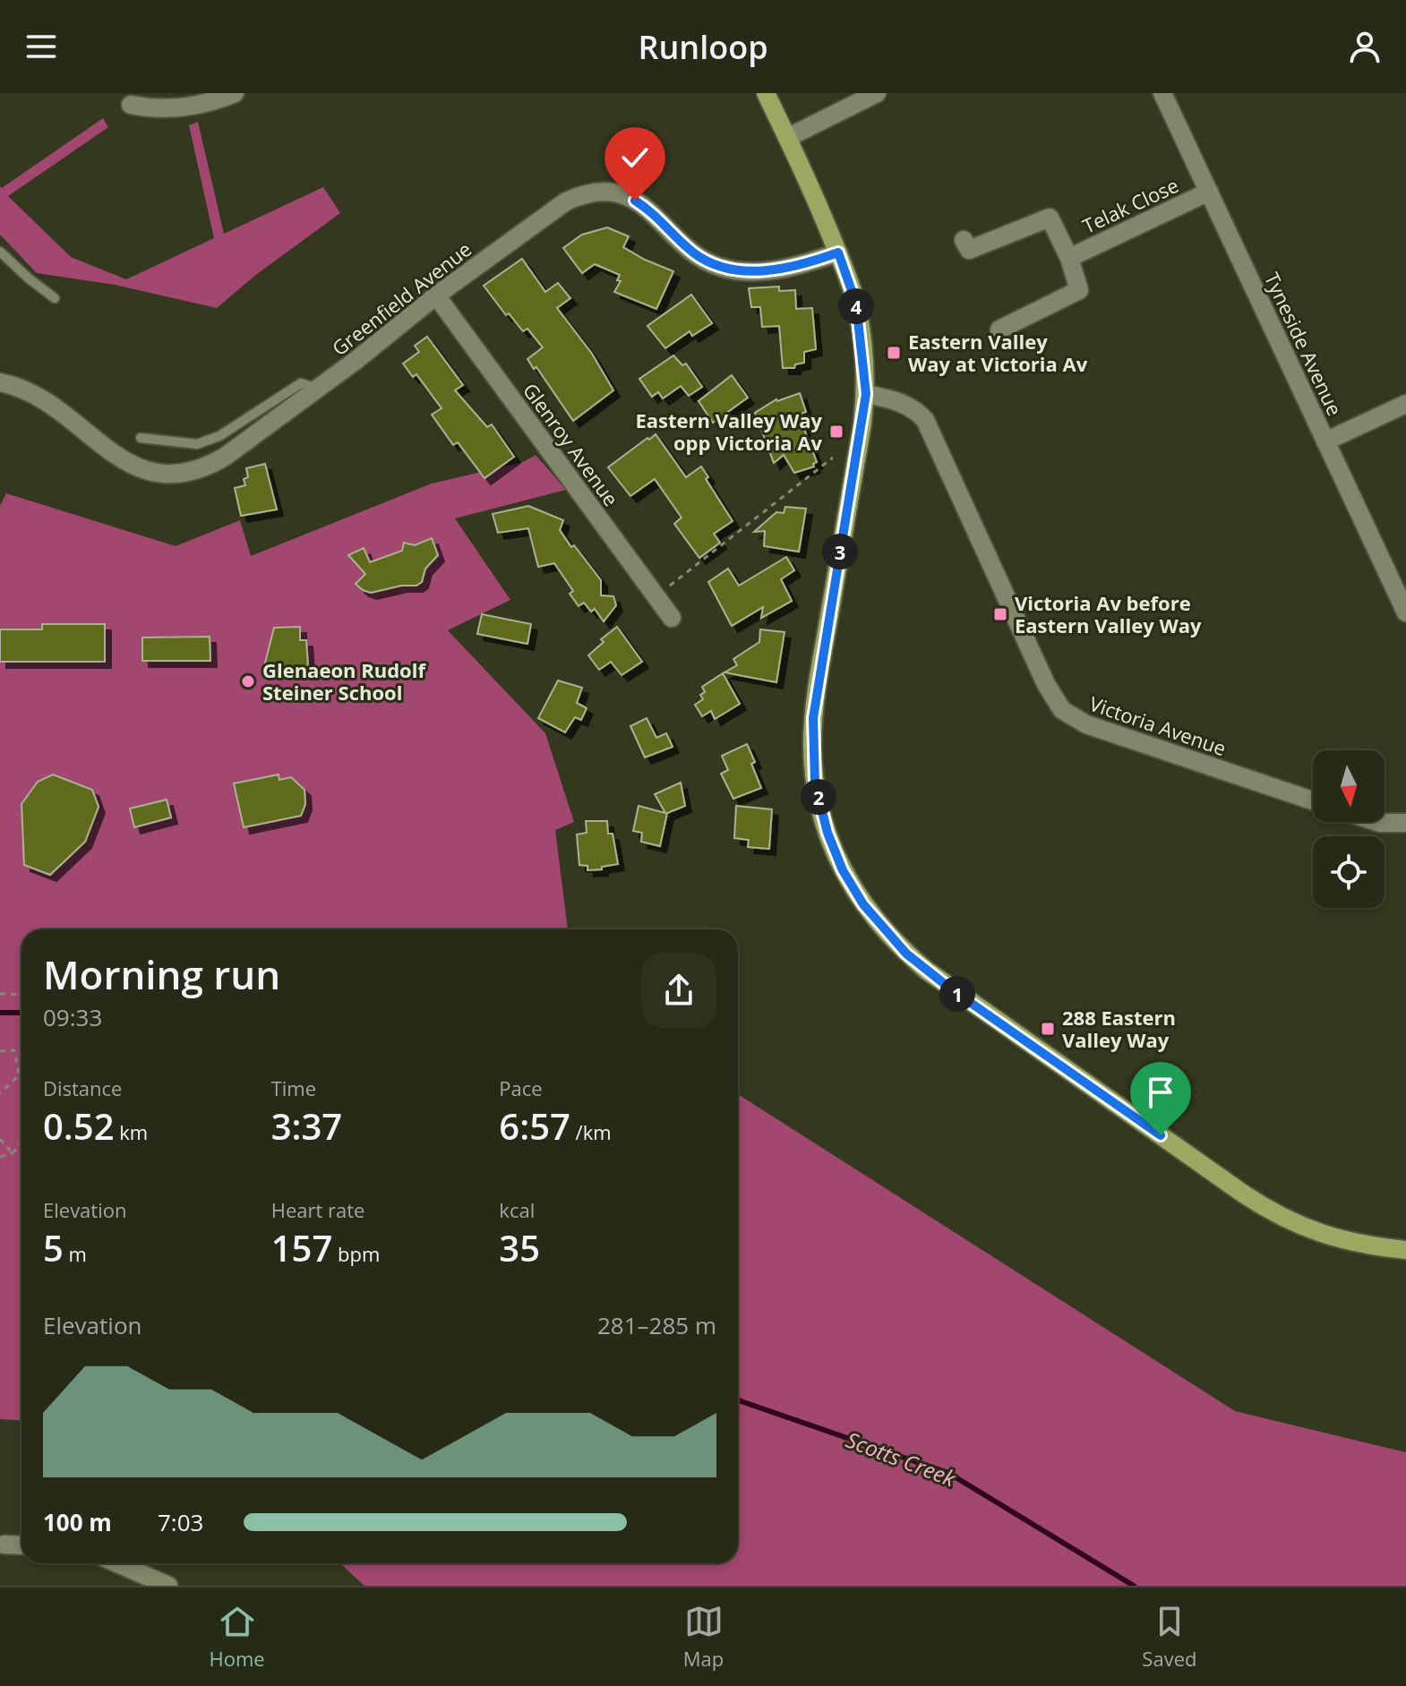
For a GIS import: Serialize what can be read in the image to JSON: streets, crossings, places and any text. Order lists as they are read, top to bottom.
{
  "streets": {
    "street": [
      "Telak Close",
      "Greenfield Avenue",
      "Tyneside Avenue",
      "Glenroy Avenue",
      "Victoria Avenue"
    ]
  },
  "crossings": [
    ["Telak Close", "Tyneside Avenue"],
    ["Greenfield Avenue", "Glenroy Avenue"]
  ],
  "water": ["Scotts Creek"],
  "places": {
    "transit": [
      "Eastern Valley Way at Victoria Av",
      "Eastern Valley Way opp Victoria Av",
      "Victoria Av before Eastern Valley Way",
      "288 Eastern Valley Way"
    ],
    "other": ["Glenaeon Rudolf Steiner School"]
  },
  "north": "bottom",
  "page": {
    "header": "Runloop",
    "pins": [
      "4",
      "3",
      "2",
      "1"
    ],
    "heading": ["Morning run", "09:33"],
    "stats": [
      ["Distance", "0.52 km"],
      ["Time", "3:37"],
      ["Pace", "6:57 /km"],
      ["Elevation", "5 m"],
      ["Heart rate", "157 bpm"],
      ["kcal", "35"]
    ],
    "chart": ["Elevation", "281–285 m"],
    "list": [
      {
        "name": "100 m",
        "note": "7:03"
      }
    ],
    "tabs": ["Home", "Map", "Saved"]
  }
}
